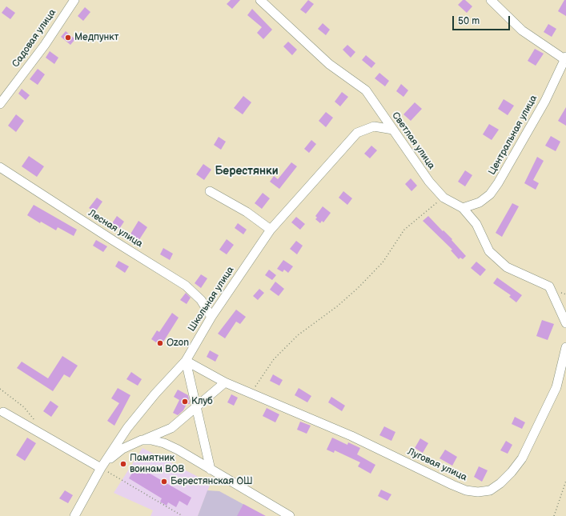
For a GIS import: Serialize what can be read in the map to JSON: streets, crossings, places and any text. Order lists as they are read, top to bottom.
{
  "streets": {
    "street": [
      "Садовая улица",
      "Центральная улица",
      "Светлая улица",
      "Лесная улица",
      "Школьная улица",
      "Луговая улица"
    ]
  },
  "crossings": [
    ["Центральная улица", "Светлая улица"],
    ["Светлая улица", "Школьная улица"],
    ["Лесная улица", "Школьная улица"],
    ["Школьная улица", "Луговая улица"]
  ],
  "districts": ["Берестянки"],
  "places": [
    "Медпункт",
    "Ozon",
    "Клуб",
    "Памятник воинам ВОВ",
    "Берестянская ОШ"
  ],
  "scale_bar": "50 m"
}
